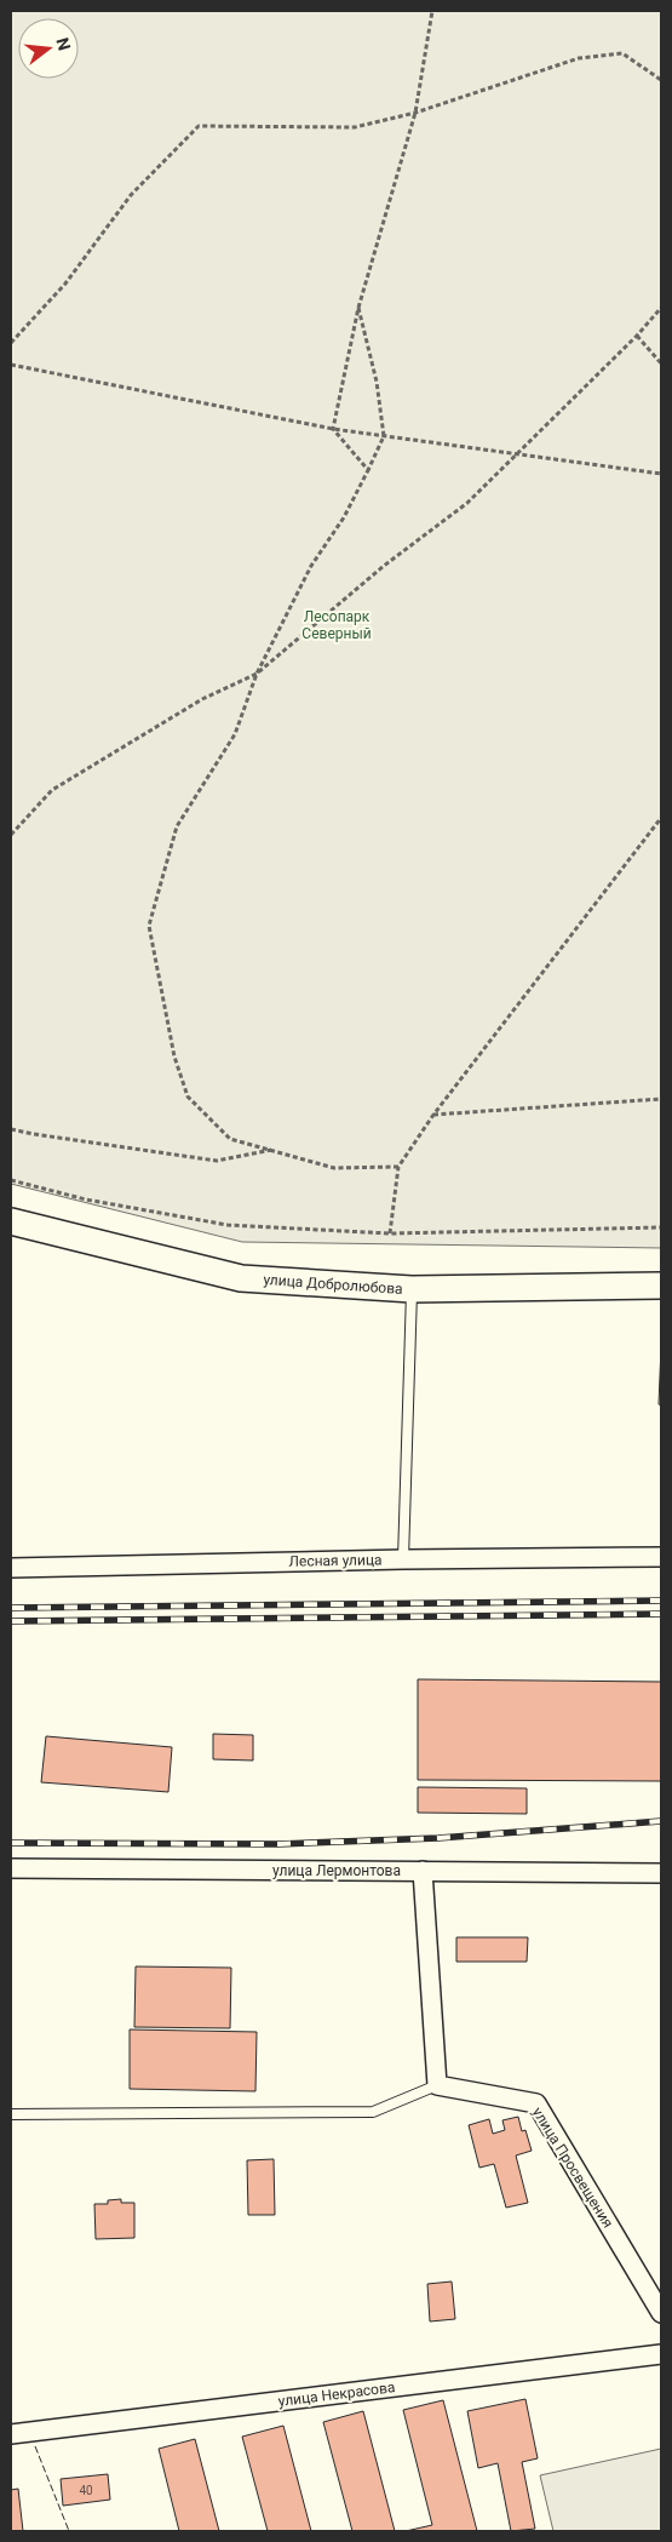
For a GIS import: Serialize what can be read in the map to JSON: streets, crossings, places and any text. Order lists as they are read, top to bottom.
{
  "streets": {
    "street": [
      "улица Добролюбова",
      "Лесная улица",
      "улица Лермонтова",
      "улица Просвещения",
      "улица Некрасова"
    ]
  },
  "parks": ["Лесопарк Северный"],
  "house_numbers": ["40"],
  "north": "right"
}
